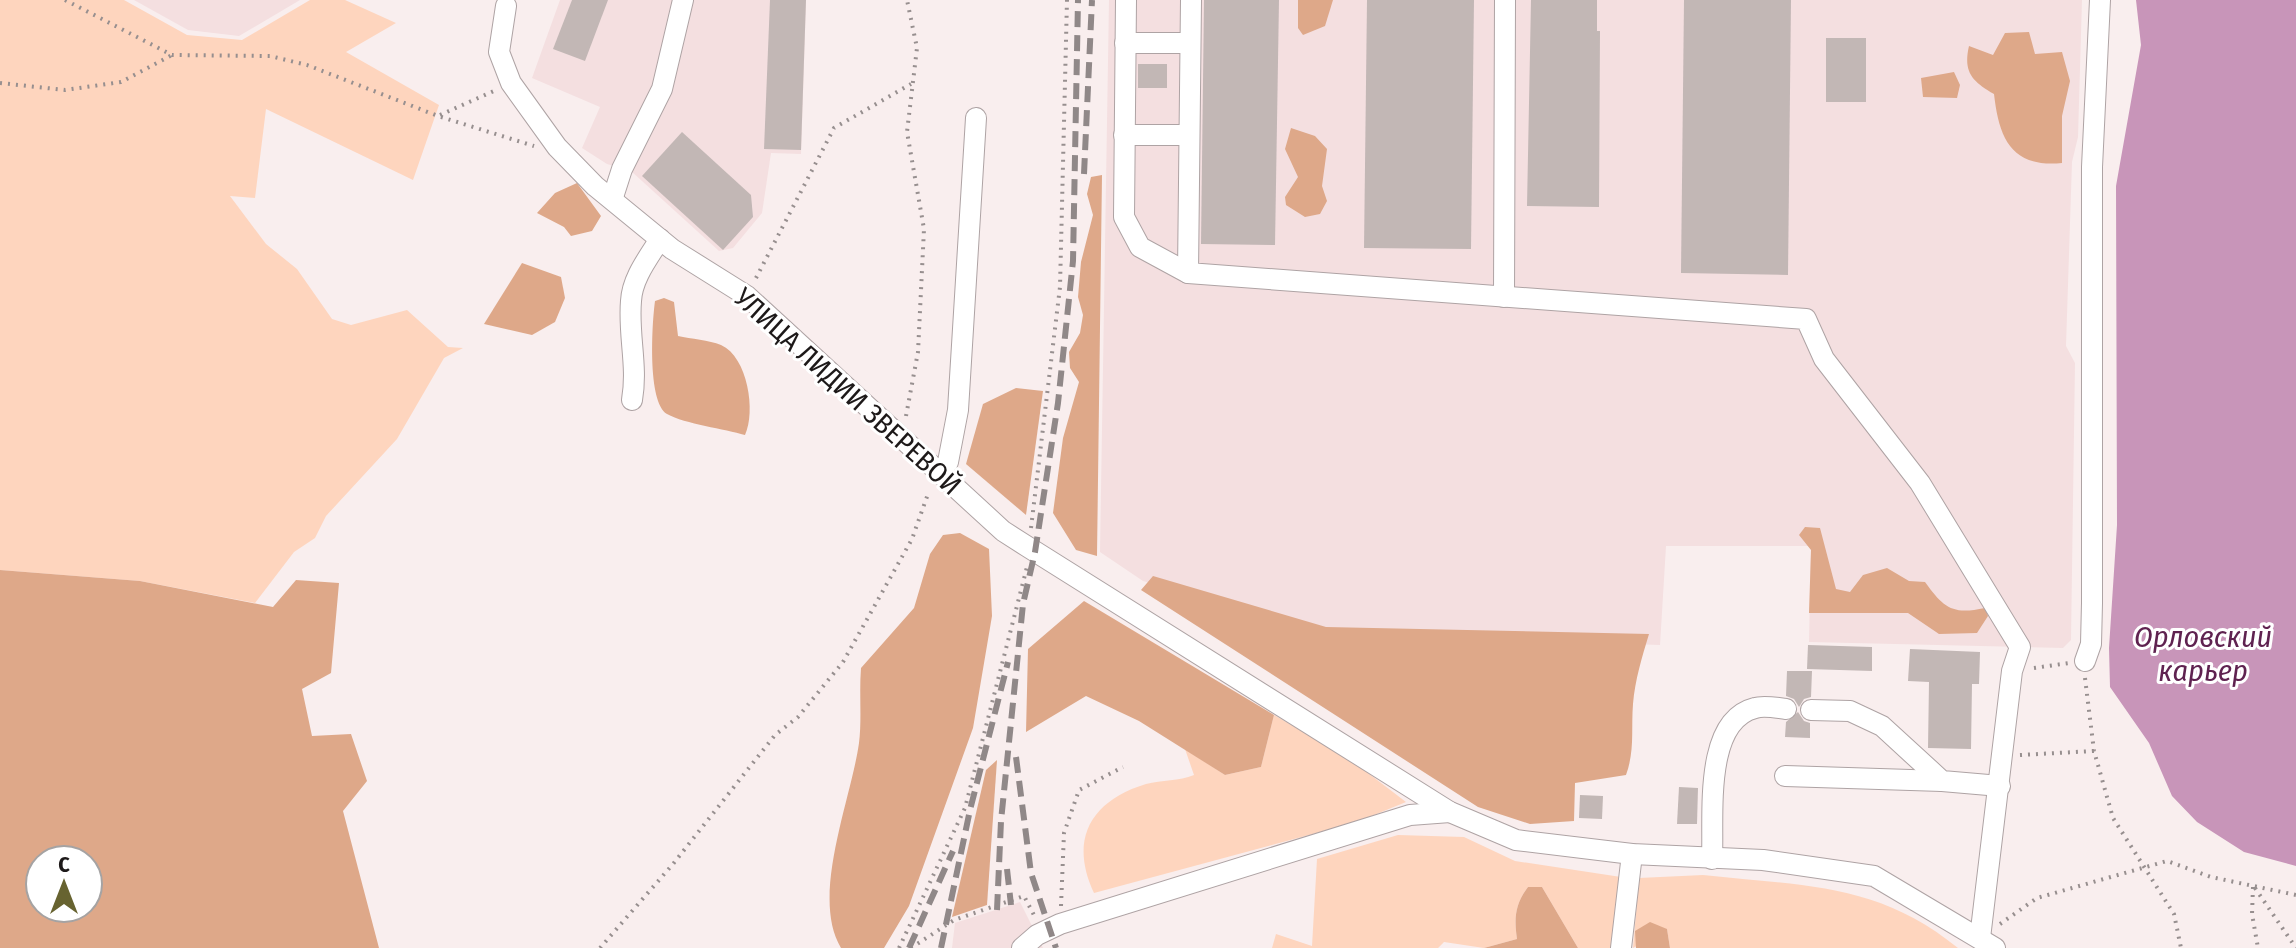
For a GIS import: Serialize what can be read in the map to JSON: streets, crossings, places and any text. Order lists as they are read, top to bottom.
{
  "streets": {
    "street": ["УЛИЦА ЛИДИИ ЗВЕРЕВОЙ"]
  },
  "water": ["Орловский карьер"],
  "north": "top"
}
